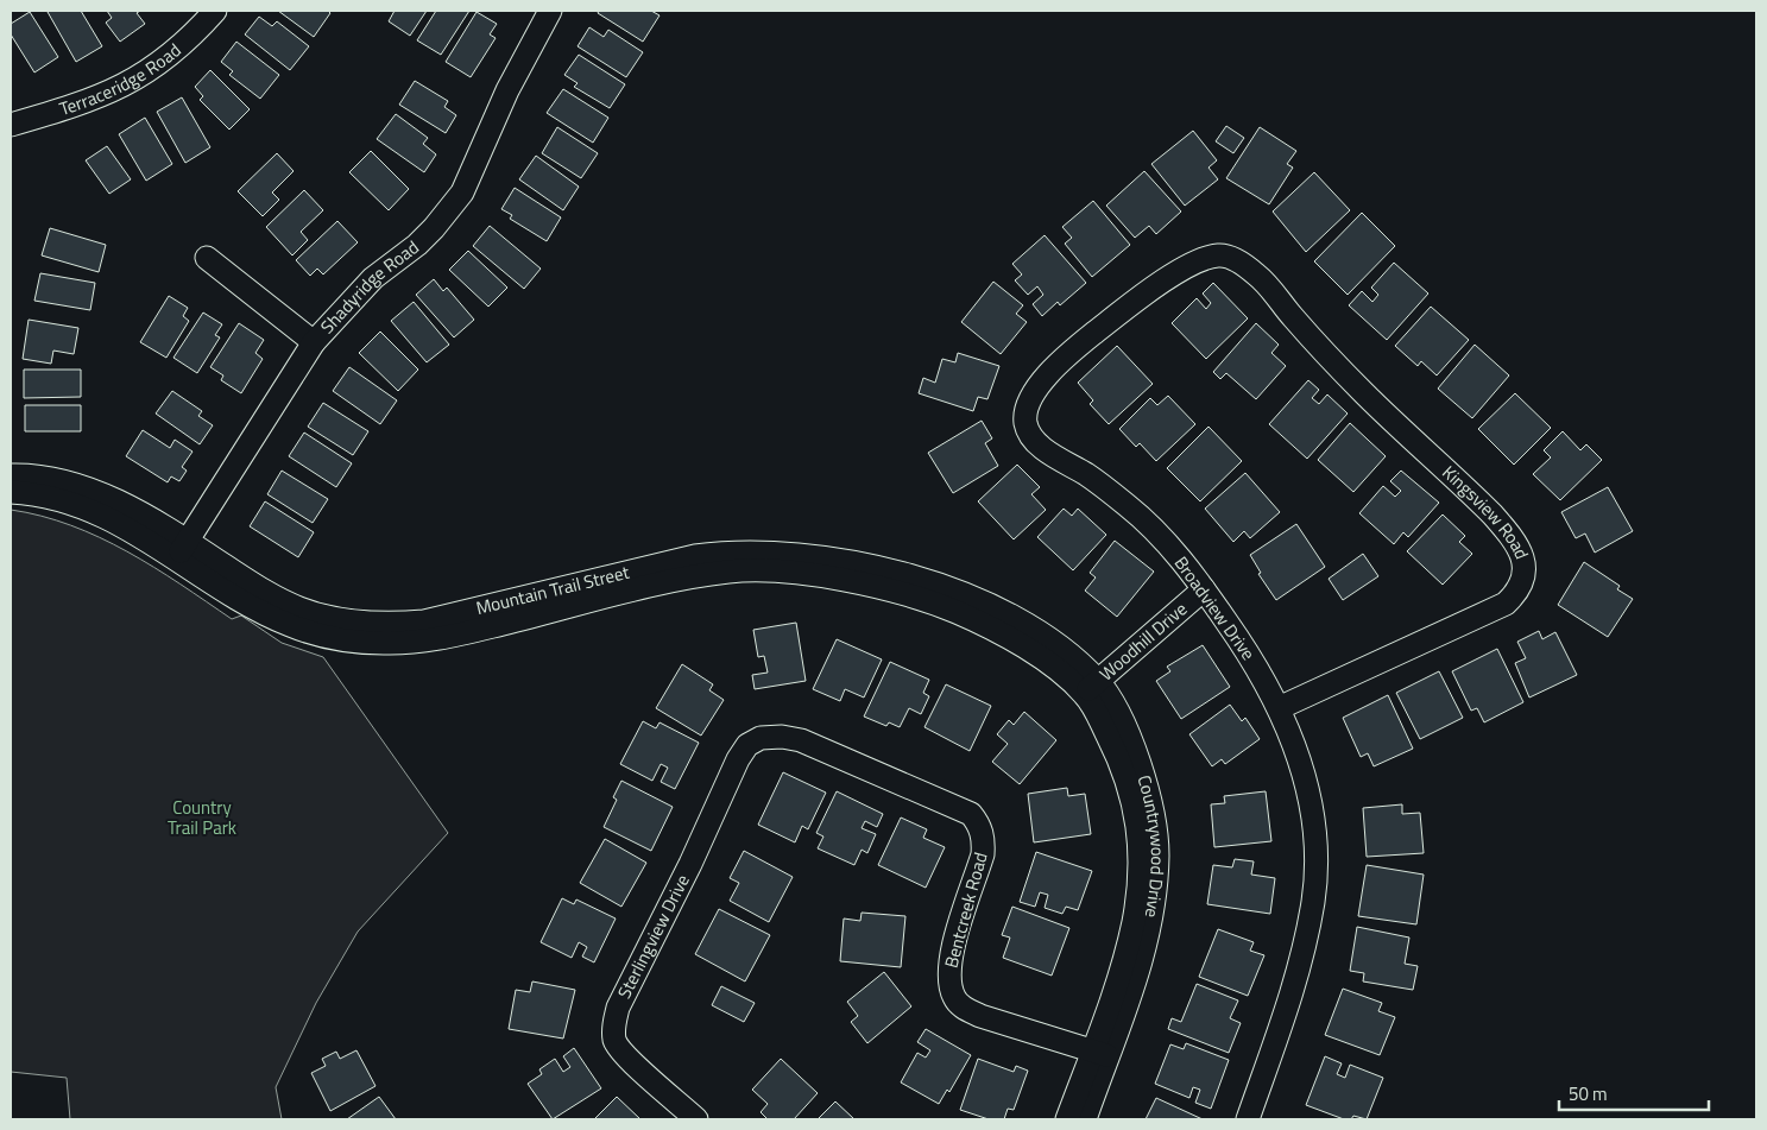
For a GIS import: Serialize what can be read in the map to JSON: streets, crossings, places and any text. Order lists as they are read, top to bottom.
{
  "streets": {
    "street": [
      "Terraceridge Road",
      "Shadyridge Road",
      "Kingsview Road",
      "Mountain Trail Street",
      "Broadview Drive",
      "Woodhill Drive",
      "Countrywood Drive",
      "Bentcreek Road",
      "Sterlingview Drive"
    ]
  },
  "crossings": [
    ["Shadyridge Road", "Mountain Trail Street"],
    ["Kingsview Road", "Broadview Drive"],
    ["Mountain Trail Street", "Woodhill Drive"],
    ["Mountain Trail Street", "Countrywood Drive"],
    ["Broadview Drive", "Woodhill Drive"],
    ["Woodhill Drive", "Countrywood Drive"],
    ["Countrywood Drive", "Bentcreek Road"],
    ["Bentcreek Road", "Sterlingview Drive"]
  ],
  "parks": ["Country Trail Park"],
  "scale_bar": "50 m"
}
